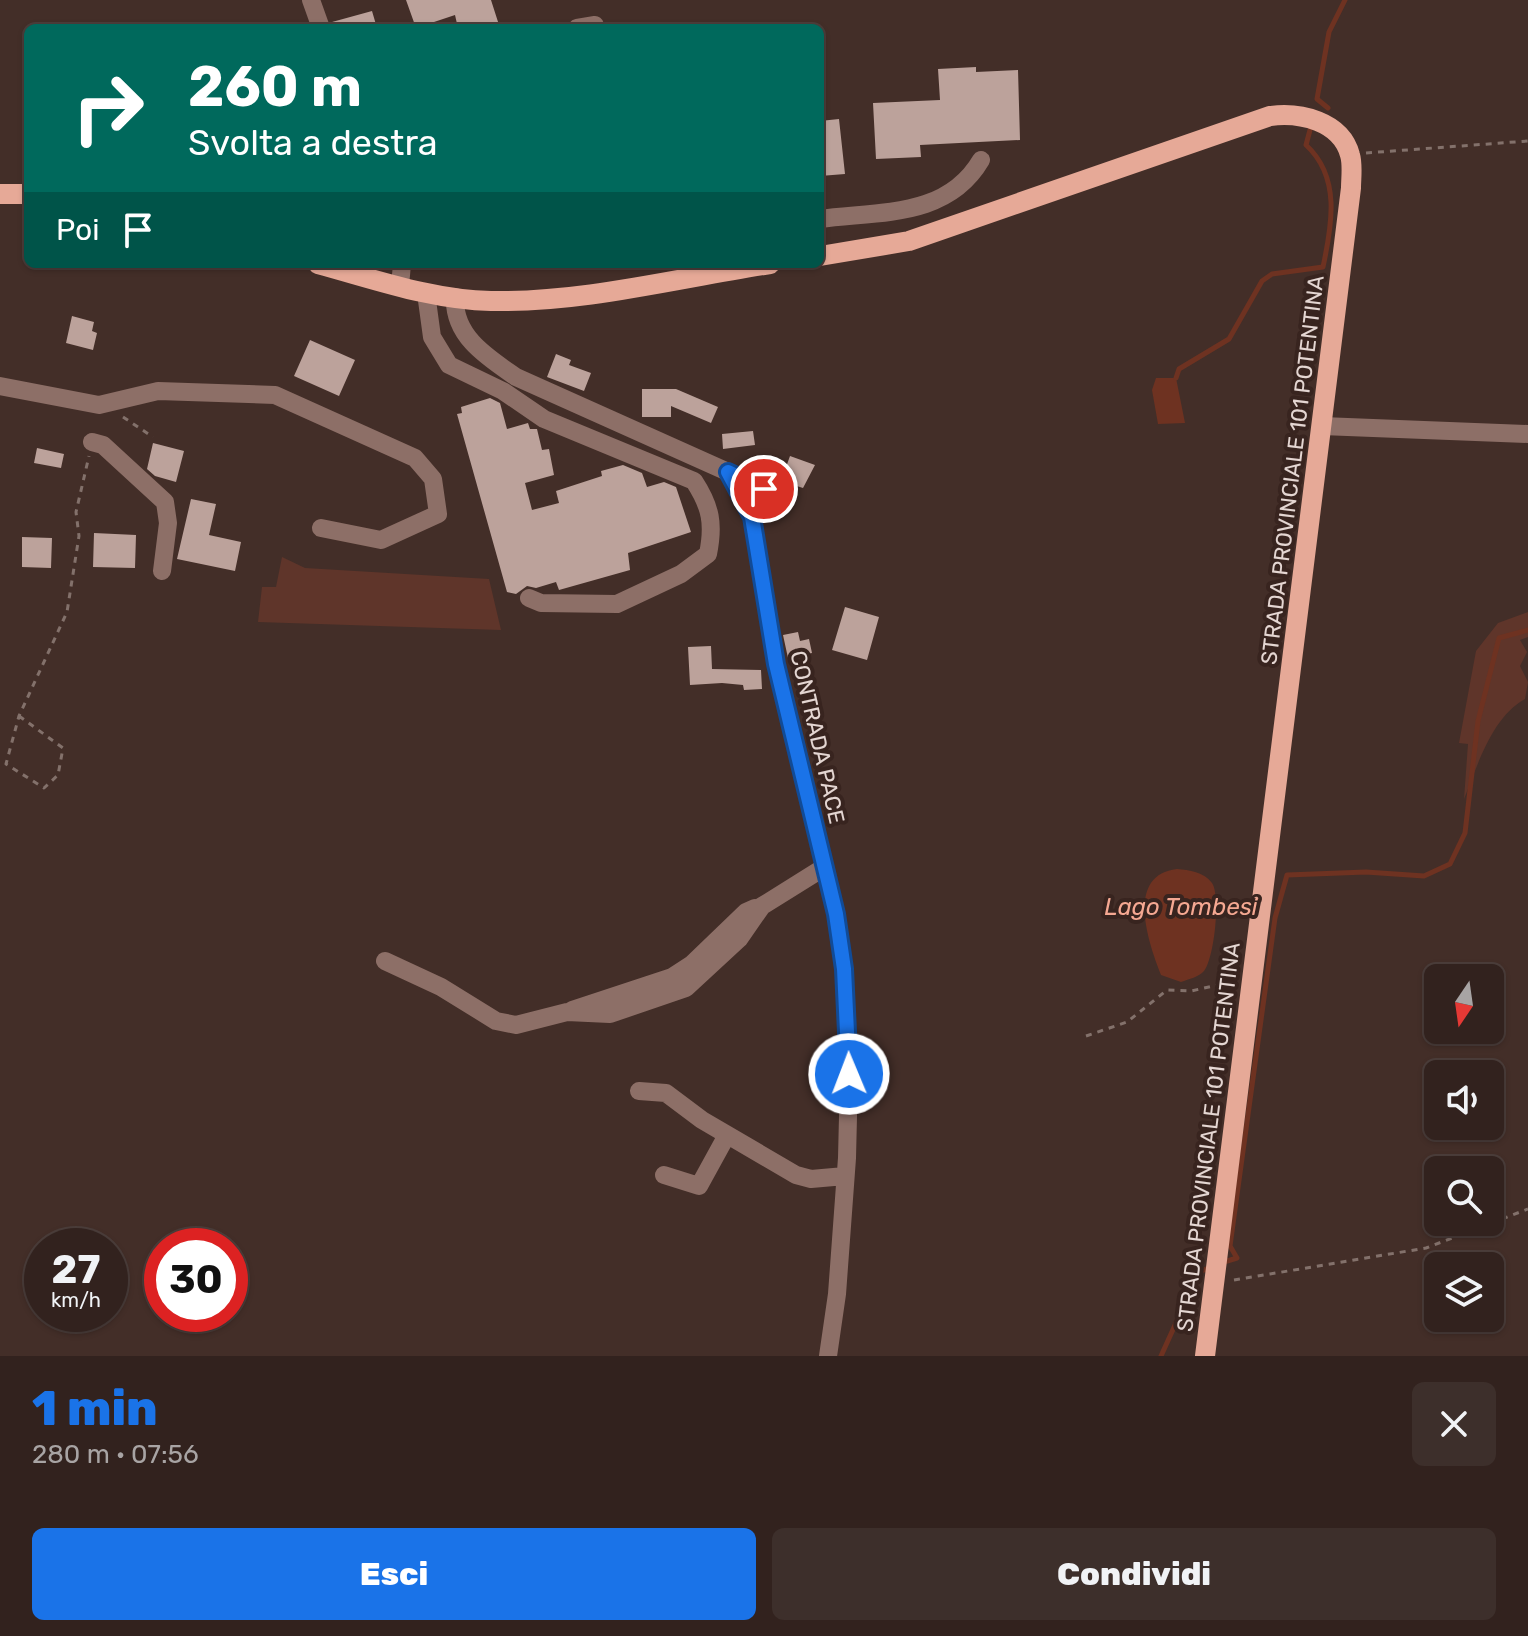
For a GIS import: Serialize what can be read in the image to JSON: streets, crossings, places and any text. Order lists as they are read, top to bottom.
{
  "streets": {
    "main road": ["STRADA PROVINCIALE 101 POTENTINA"],
    "street": ["CONTRADA PACE"]
  },
  "water": ["Lago Tombesi"],
  "north": "bottom",
  "page": {
    "turn": ["260 m", "Svolta a destra"],
    "then": "Poi",
    "speed": "27 km/h",
    "limit": "30",
    "heading": ["1 min", "280 m · 07:56"],
    "buttons": ["Esci", "Condividi"]
  }
}
